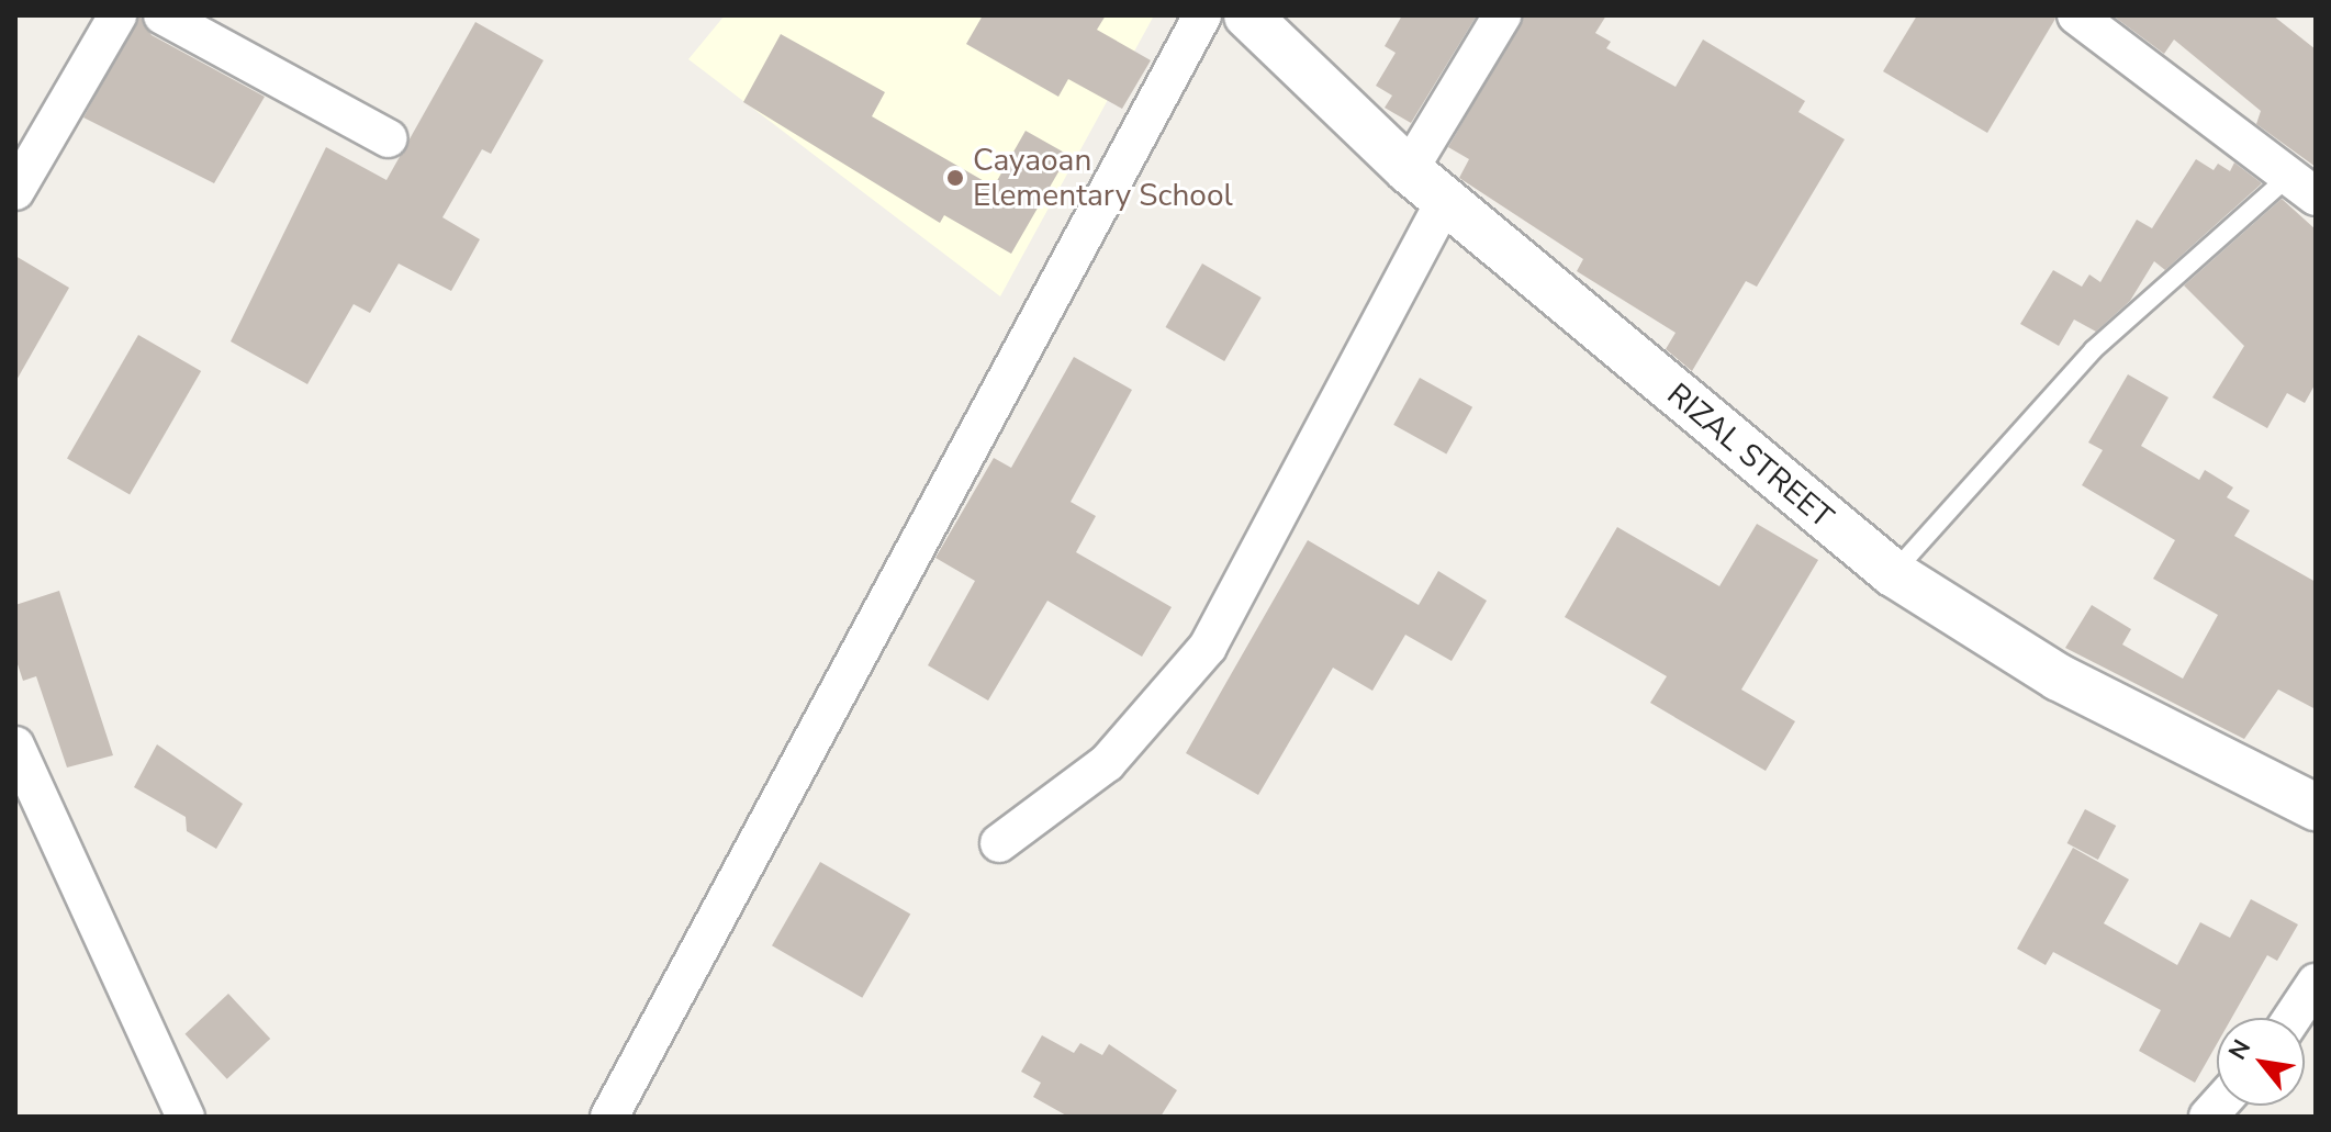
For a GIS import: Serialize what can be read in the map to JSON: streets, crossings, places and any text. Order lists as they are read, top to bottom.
{
  "streets": {
    "street": ["RIZAL STREET"]
  },
  "places": ["Cayaoan Elementary School"],
  "north": "top left"
}
